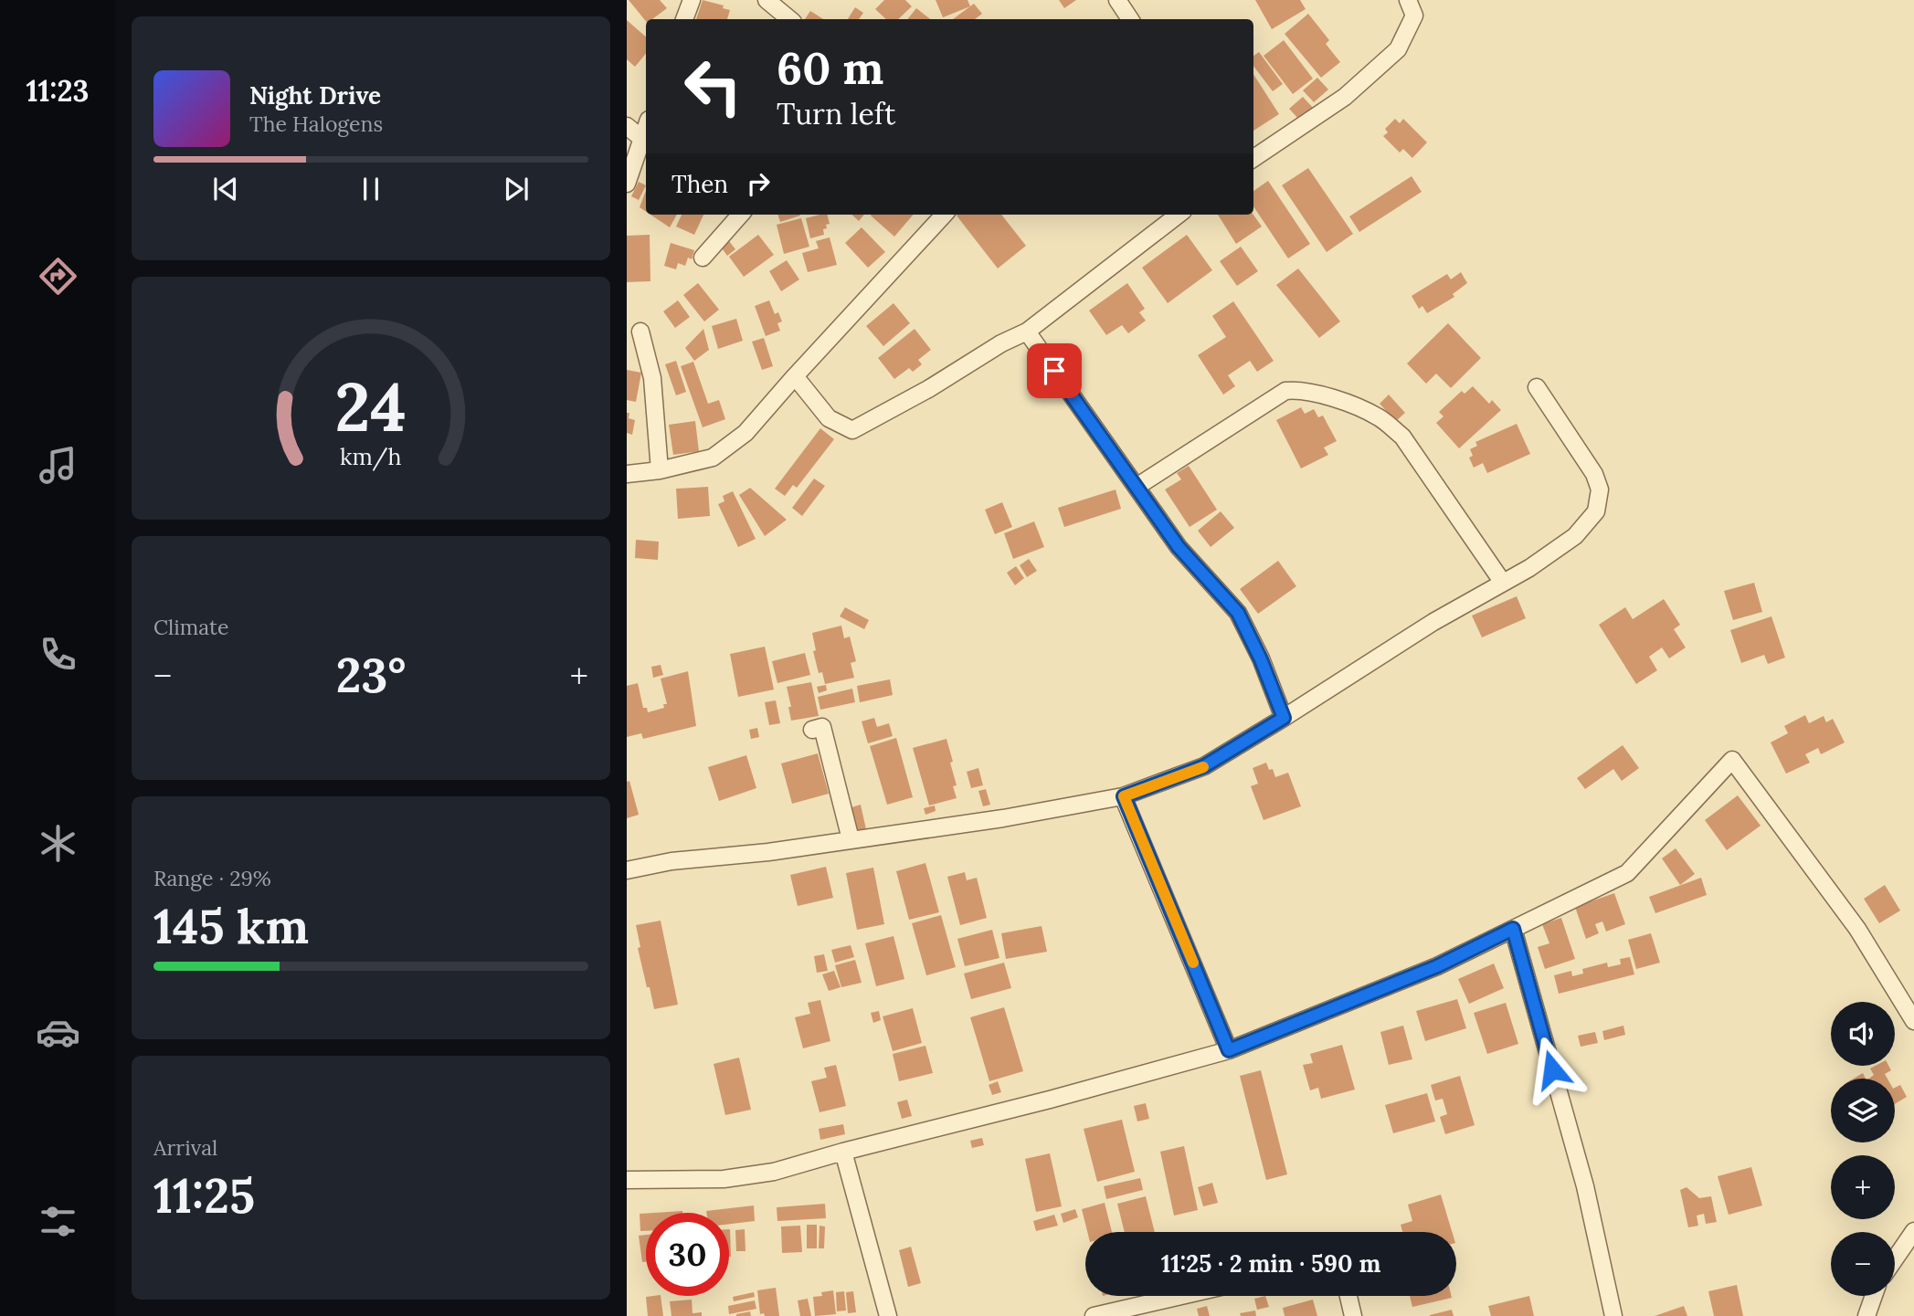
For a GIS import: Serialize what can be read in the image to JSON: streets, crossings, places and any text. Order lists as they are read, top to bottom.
{
  "page": {
    "tabs": "11:23",
    "turn": ["60 m", "Turn left"],
    "song": ["Night Drive", "The Halogens"],
    "then": "Then",
    "tile": [
      "Climate",
      ["Range · 29%", "145 km"],
      ["Arrival", "11:25"]
    ],
    "heat": ["−", "23°", "+"],
    "map_buttons": ["+", "−"],
    "limit": "30",
    "trip": "11:25 · 2 min · 590 m",
    "gauge": ["24", "km/h"]
  }
}
